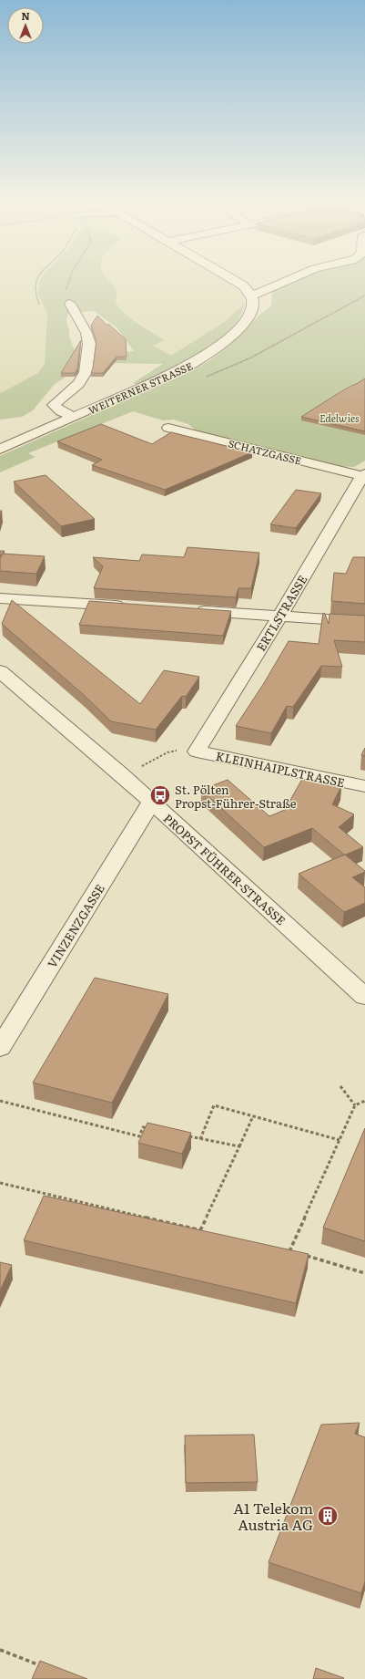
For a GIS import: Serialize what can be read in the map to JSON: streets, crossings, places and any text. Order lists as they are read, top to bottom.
{
  "streets": {
    "street": [
      "WEITERNER STRASSE",
      "SCHATZGASSE",
      "ERTLSTRASSE",
      "KLEINHAIPLSTRASSE",
      "PROPST FÜHRER-STRASSE",
      "VINZENZGASSE"
    ]
  },
  "crossings": [
    ["SCHATZGASSE", "ERTLSTRASSE"],
    ["ERTLSTRASSE", "KLEINHAIPLSTRASSE"],
    ["PROPST FÜHRER-STRASSE", "VINZENZGASSE"]
  ],
  "parks": ["Edelwies"],
  "places": {
    "bus stop": ["St. Pölten Propst-Führer-Straße"],
    "building": ["A1 Telekom Austria AG"]
  },
  "north": "top"
}
